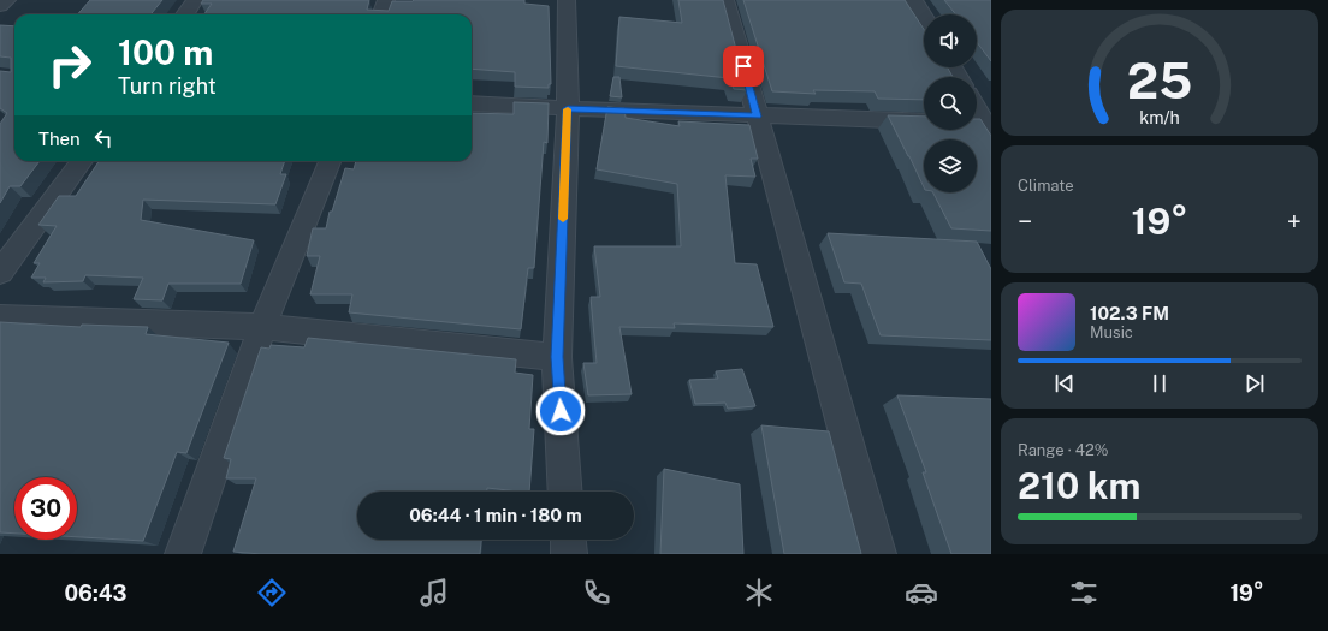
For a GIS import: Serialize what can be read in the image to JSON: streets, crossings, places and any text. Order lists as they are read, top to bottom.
{
  "page": {
    "turn": ["100 m", "Turn right"],
    "then": "Then",
    "tile": [
      "Climate",
      ["Range · 42%", "210 km"]
    ],
    "heat": ["−", "19°", "+"],
    "song": ["102.3 FM", "Music"],
    "limit": "30",
    "trip": "06:44 · 1 min · 180 m",
    "tabs": ["06:43", "19°"],
    "gauge": ["25", "km/h"]
  }
}
